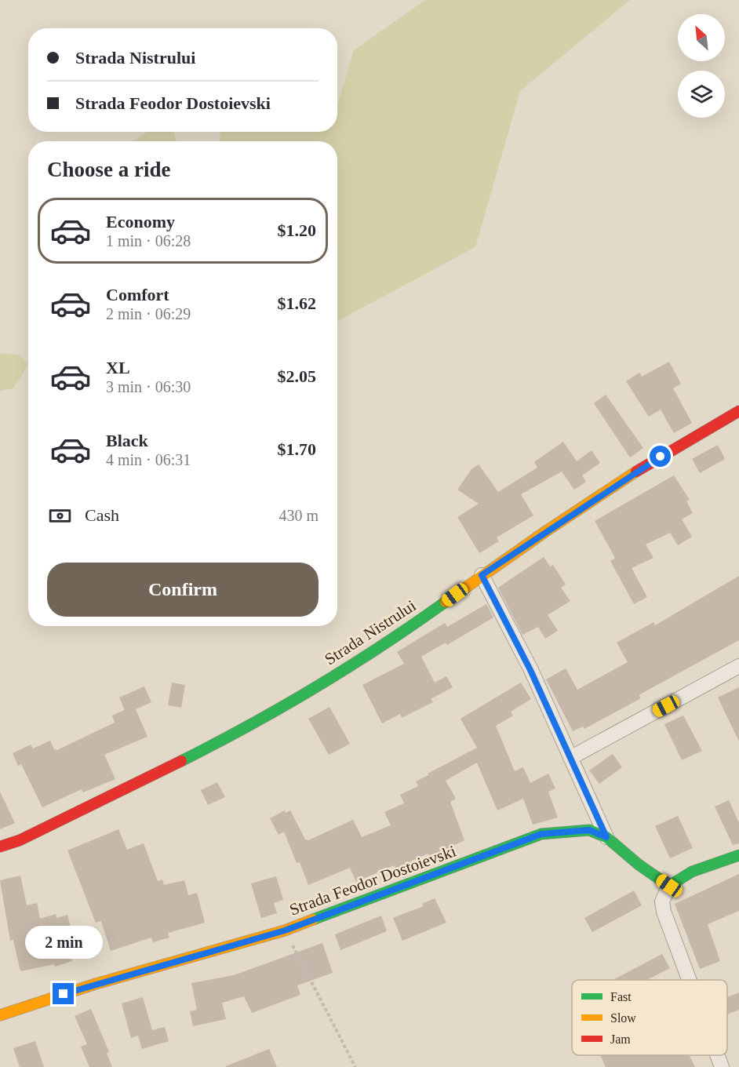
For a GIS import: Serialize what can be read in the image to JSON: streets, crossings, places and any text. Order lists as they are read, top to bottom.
{
  "streets": {
    "street": ["Strada Nistrului", "Strada Feodor Dostoievski"]
  },
  "legend": ["Fast", "Slow", "Jam"],
  "north": "top left",
  "page": {
    "banner": ["Strada Nistrului", "Strada Feodor Dostoievski"],
    "heading": "Choose a ride",
    "list": [
      {
        "name": "Economy",
        "note": "1 min · 06:28",
        "value": "$1.20"
      },
      {
        "name": "Comfort",
        "note": "2 min · 06:29",
        "value": "$1.62"
      },
      {
        "name": "XL",
        "note": "3 min · 06:30",
        "value": "$2.05"
      },
      {
        "name": "Black",
        "note": "4 min · 06:31",
        "value": "$1.70"
      }
    ],
    "pay": ["Cash", "430 m"],
    "buttons": "Confirm",
    "bubble": "2 min"
  }
}
